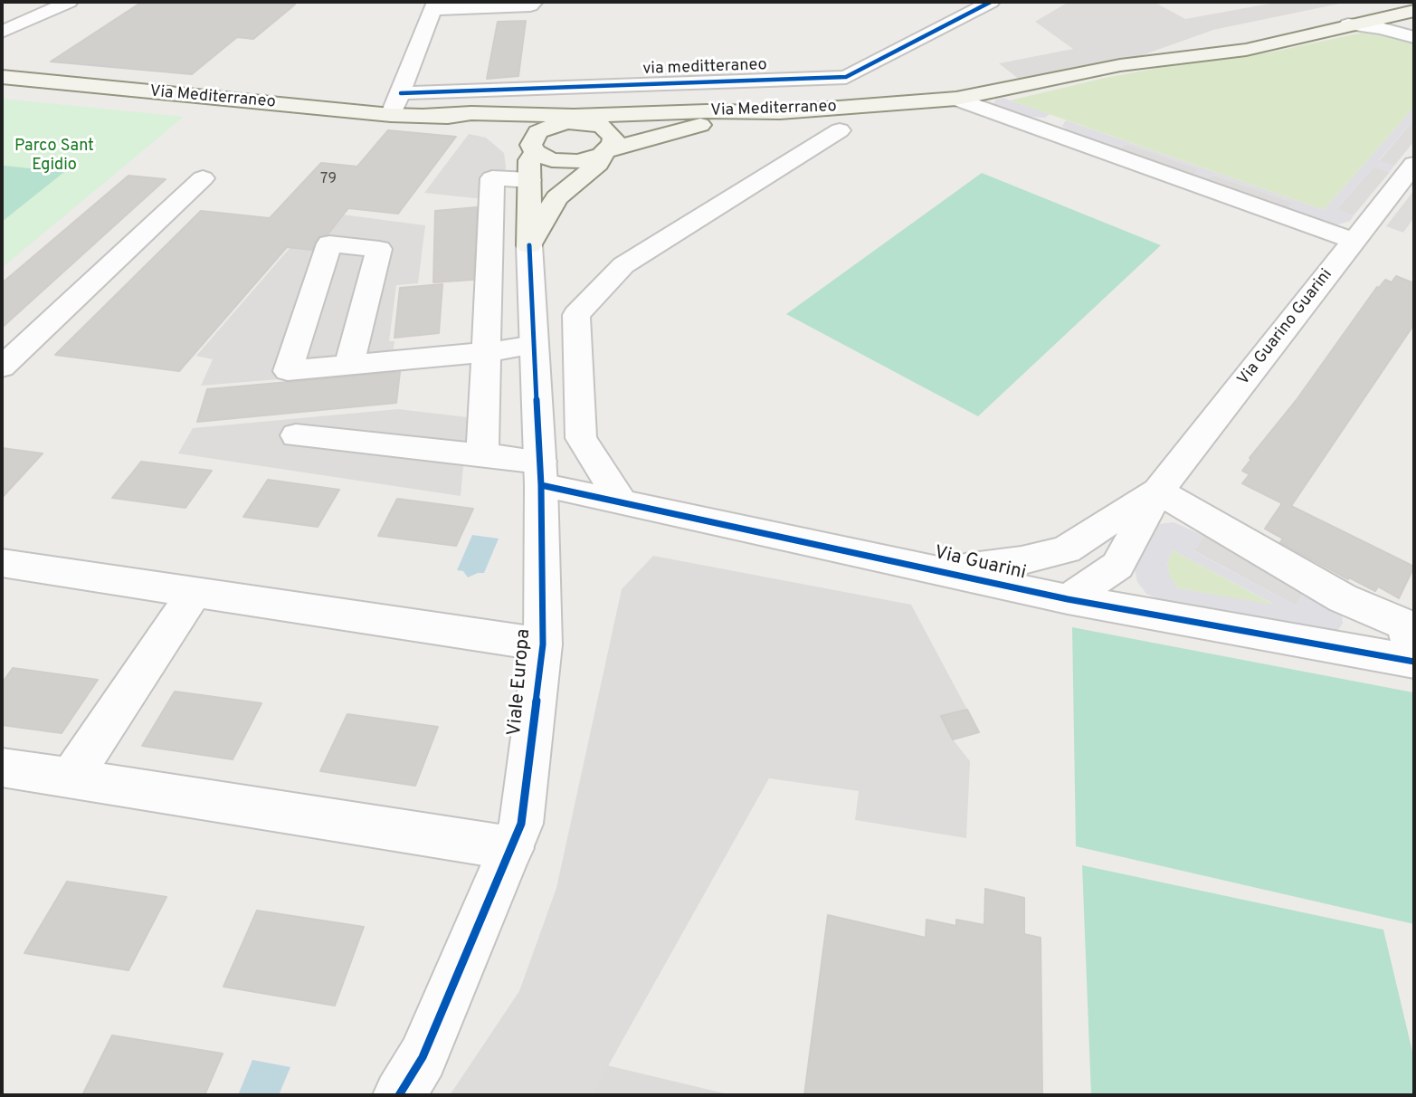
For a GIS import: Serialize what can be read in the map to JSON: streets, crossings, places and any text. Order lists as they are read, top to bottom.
{
  "streets": {
    "main road": ["Via Mediterraneo"],
    "street": [
      "via meditteraneo",
      "Via Guarino Guarini",
      "Via Guarini",
      "Viale Europa"
    ]
  },
  "crossings": [
    ["Via Guarino Guarini", "Via Guarini"],
    ["Via Guarini", "Viale Europa"]
  ],
  "parks": ["Parco Sant Egidio"],
  "house_numbers": ["79"]
}
